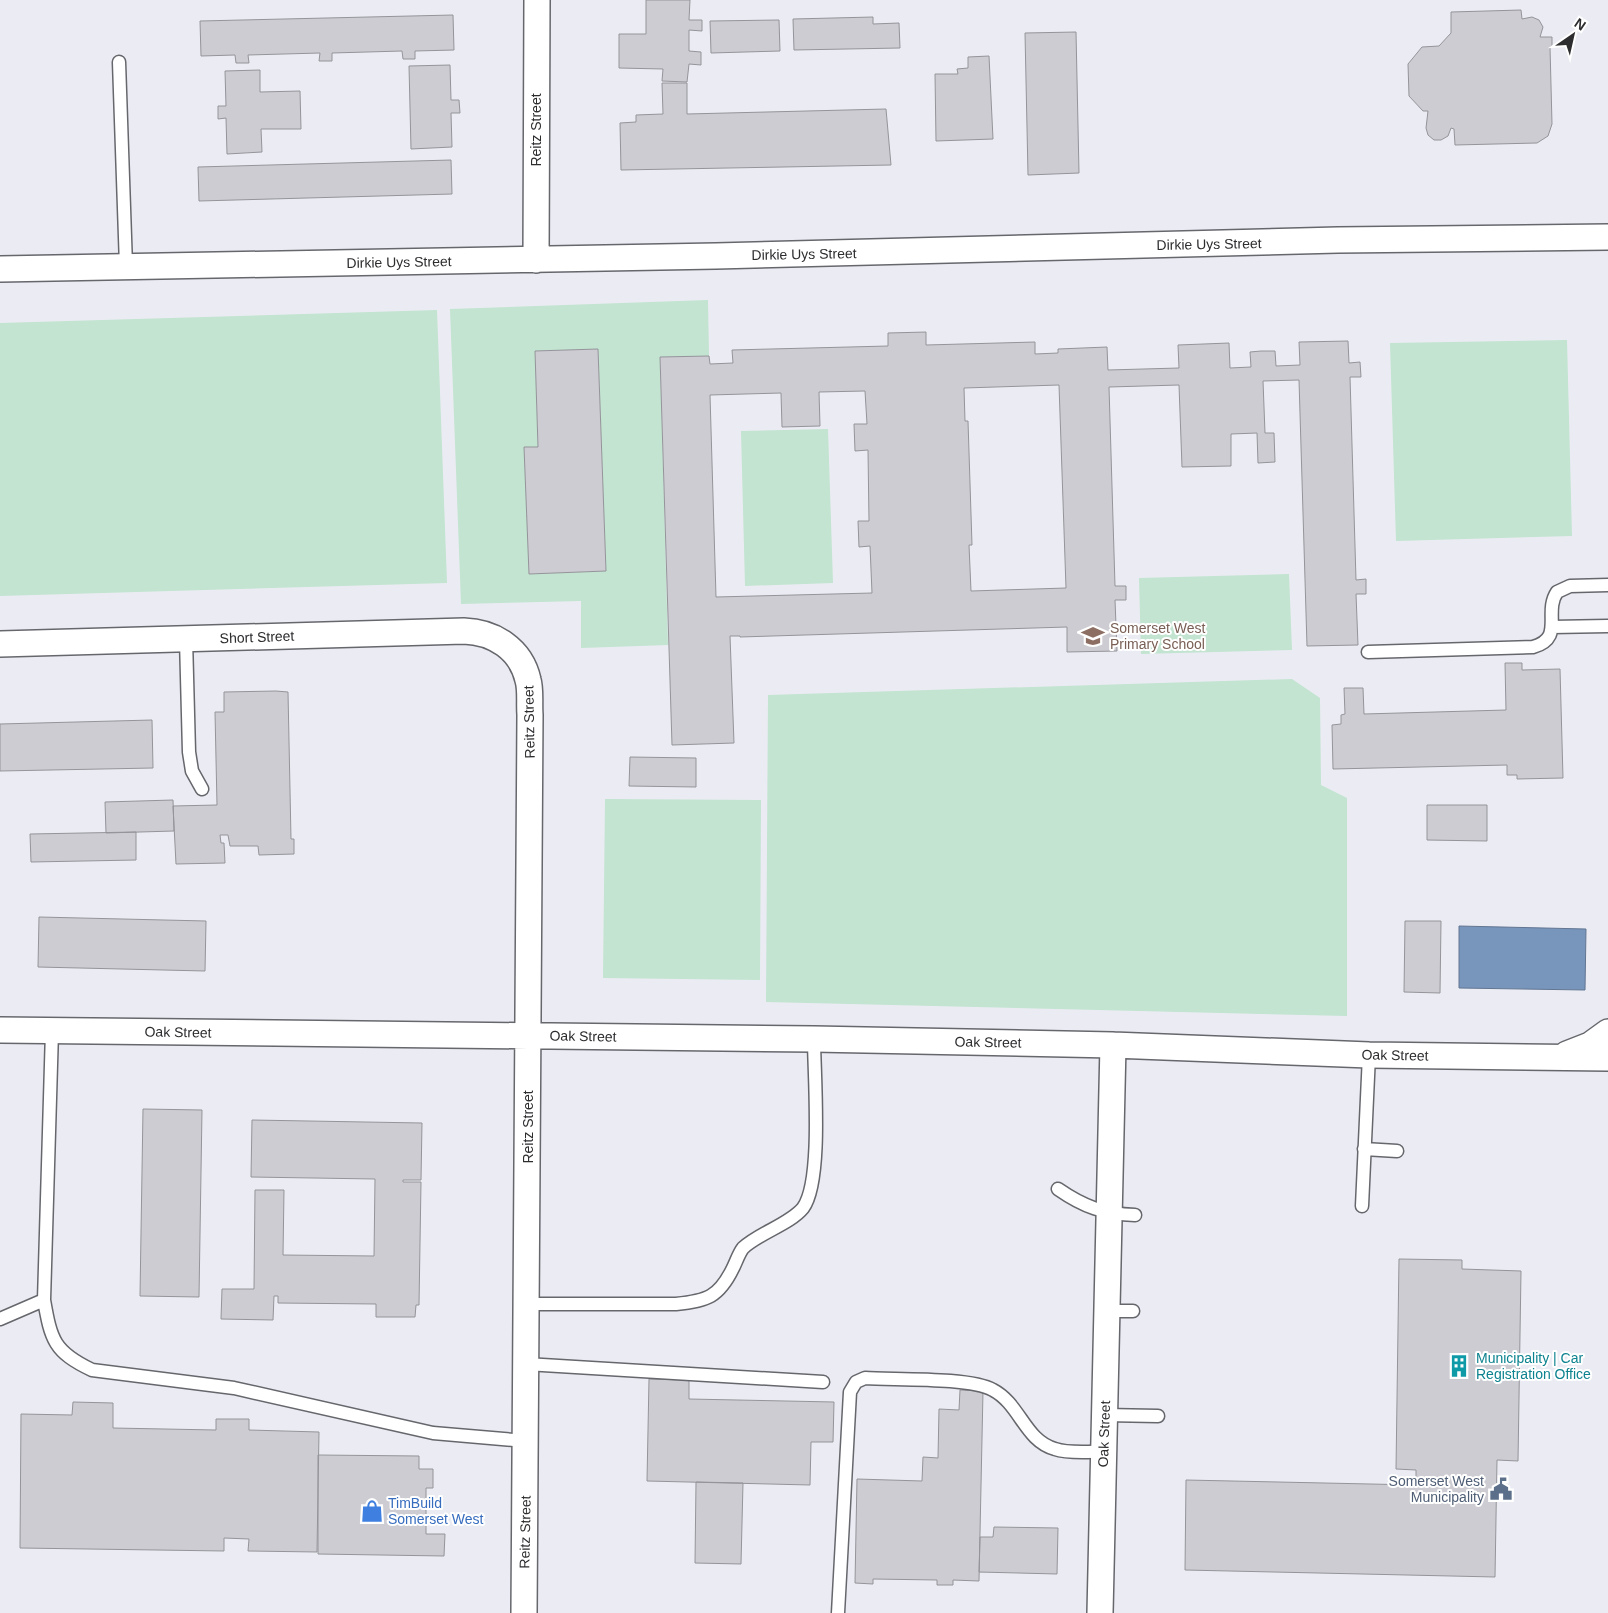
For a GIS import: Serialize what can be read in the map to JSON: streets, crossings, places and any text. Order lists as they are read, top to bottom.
{
  "streets": {
    "street": [
      "Reitz Street",
      "Dirkie Uys Street",
      "Short Street",
      "Oak Street"
    ]
  },
  "crossings": [
    ["Reitz Street", "Dirkie Uys Street"],
    ["Reitz Street", "Short Street"],
    ["Reitz Street", "Oak Street"]
  ],
  "places": {
    "school or university": ["Somerset West Primary School"],
    "building": ["Municipality | Car Registration Office"],
    "public building": ["Somerset West Municipality"],
    "shop": ["TimBuild Somerset West"]
  },
  "north": "top right"
}
